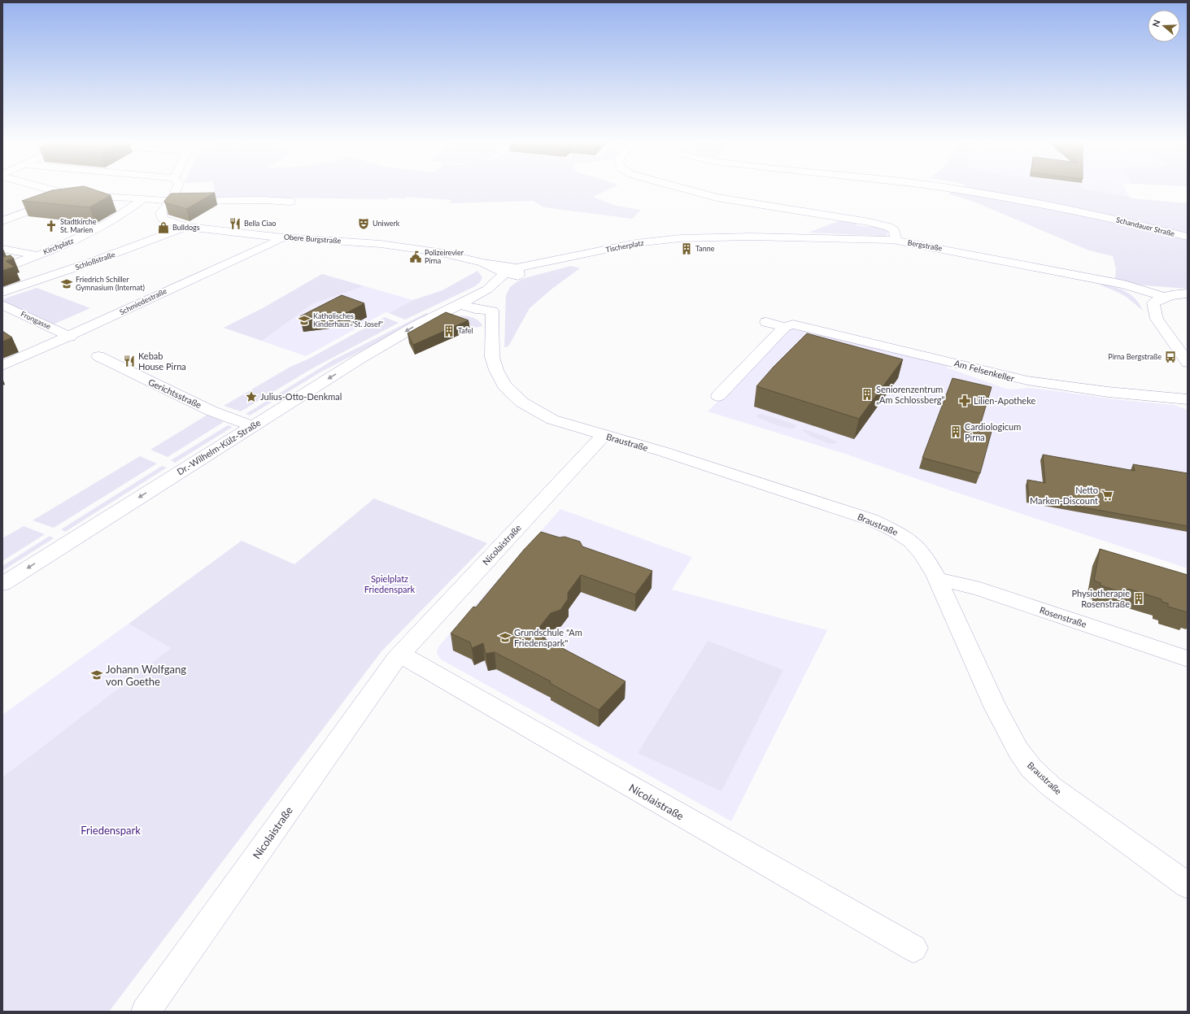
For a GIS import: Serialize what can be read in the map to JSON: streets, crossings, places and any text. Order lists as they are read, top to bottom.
{
  "streets": {
    "street": [
      "Schandauer Straße",
      "Obere Burgstraße",
      "Bergstraße",
      "Kirchplatz",
      "Tischerplatz",
      "Schloßstraße",
      "Schmiedestraße",
      "Frongasse",
      "Am Felsenkeller",
      "Gerichtsstraße",
      "Braustraße",
      "Dr.-Wilhelm-Külz-Straße",
      "Nicolaistraße",
      "Rosenstraße"
    ]
  },
  "crossings": [
    ["Obere Burgstraße", "Tischerplatz"],
    ["Obere Burgstraße", "Schloßstraße"],
    ["Obere Burgstraße", "Schmiedestraße"],
    ["Bergstraße", "Tischerplatz"],
    ["Tischerplatz", "Braustraße"],
    ["Tischerplatz", "Dr.-Wilhelm-Külz-Straße"],
    ["Schmiedestraße", "Frongasse"],
    ["Gerichtsstraße", "Dr.-Wilhelm-Külz-Straße"],
    ["Braustraße", "Nicolaistraße"],
    ["Braustraße", "Rosenstraße"]
  ],
  "one_way": ["Dr.-Wilhelm-Külz-Straße"],
  "parks": ["Spielplatz Friedenspark", "Friedenspark"],
  "places": {
    "restaurant": ["Bella Ciao", "Kebab House Pirna"],
    "theatre": ["Uniwerk"],
    "church": ["Stadtkirche St. Marien"],
    "shop": ["Bulldogs"],
    "building": [
      "Tanne",
      "Tafel",
      "Seniorenzentrum „Am Schlossberg“",
      "Cardiologicum Pirna",
      "Physiotherapie Rosenstraße"
    ],
    "public building": ["Polizeirevier Pirna"],
    "school or university": [
      "Friedrich Schiller Gymnasium (Internat)",
      "Katholisches Kinderhaus \"St. Josef\"",
      "Grundschule \"Am Friedenspark\"",
      "Johann Wolfgang von Goethe"
    ],
    "bus stop": ["Pirna Bergstraße"],
    "place": ["Julius-Otto-Denkmal"],
    "pharmacy": ["Lilien-Apotheke"],
    "supermarket": ["Netto Marken-Discount"]
  },
  "north": "left"
}
